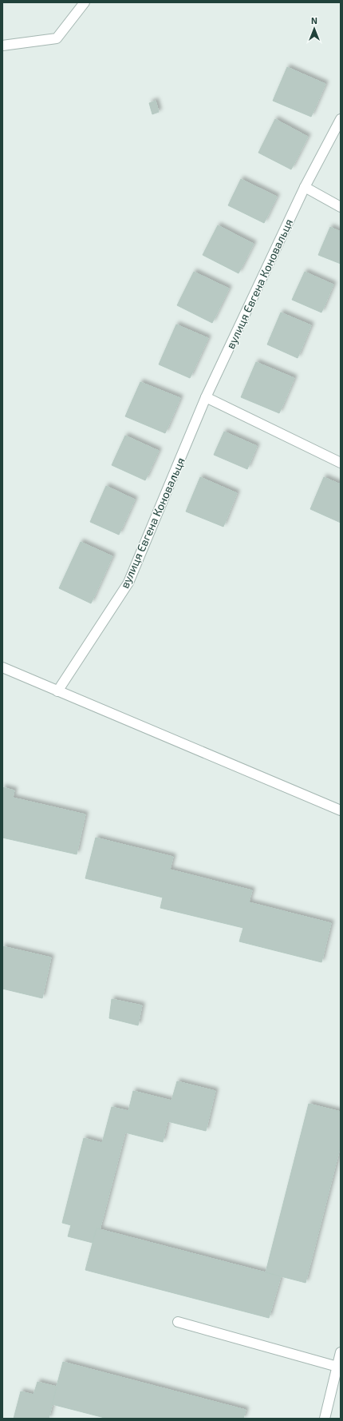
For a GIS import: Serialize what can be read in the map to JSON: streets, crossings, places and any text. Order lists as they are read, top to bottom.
{
  "streets": {
    "street": ["вулиця Євгена Коновальця"]
  },
  "north": "top"
}
